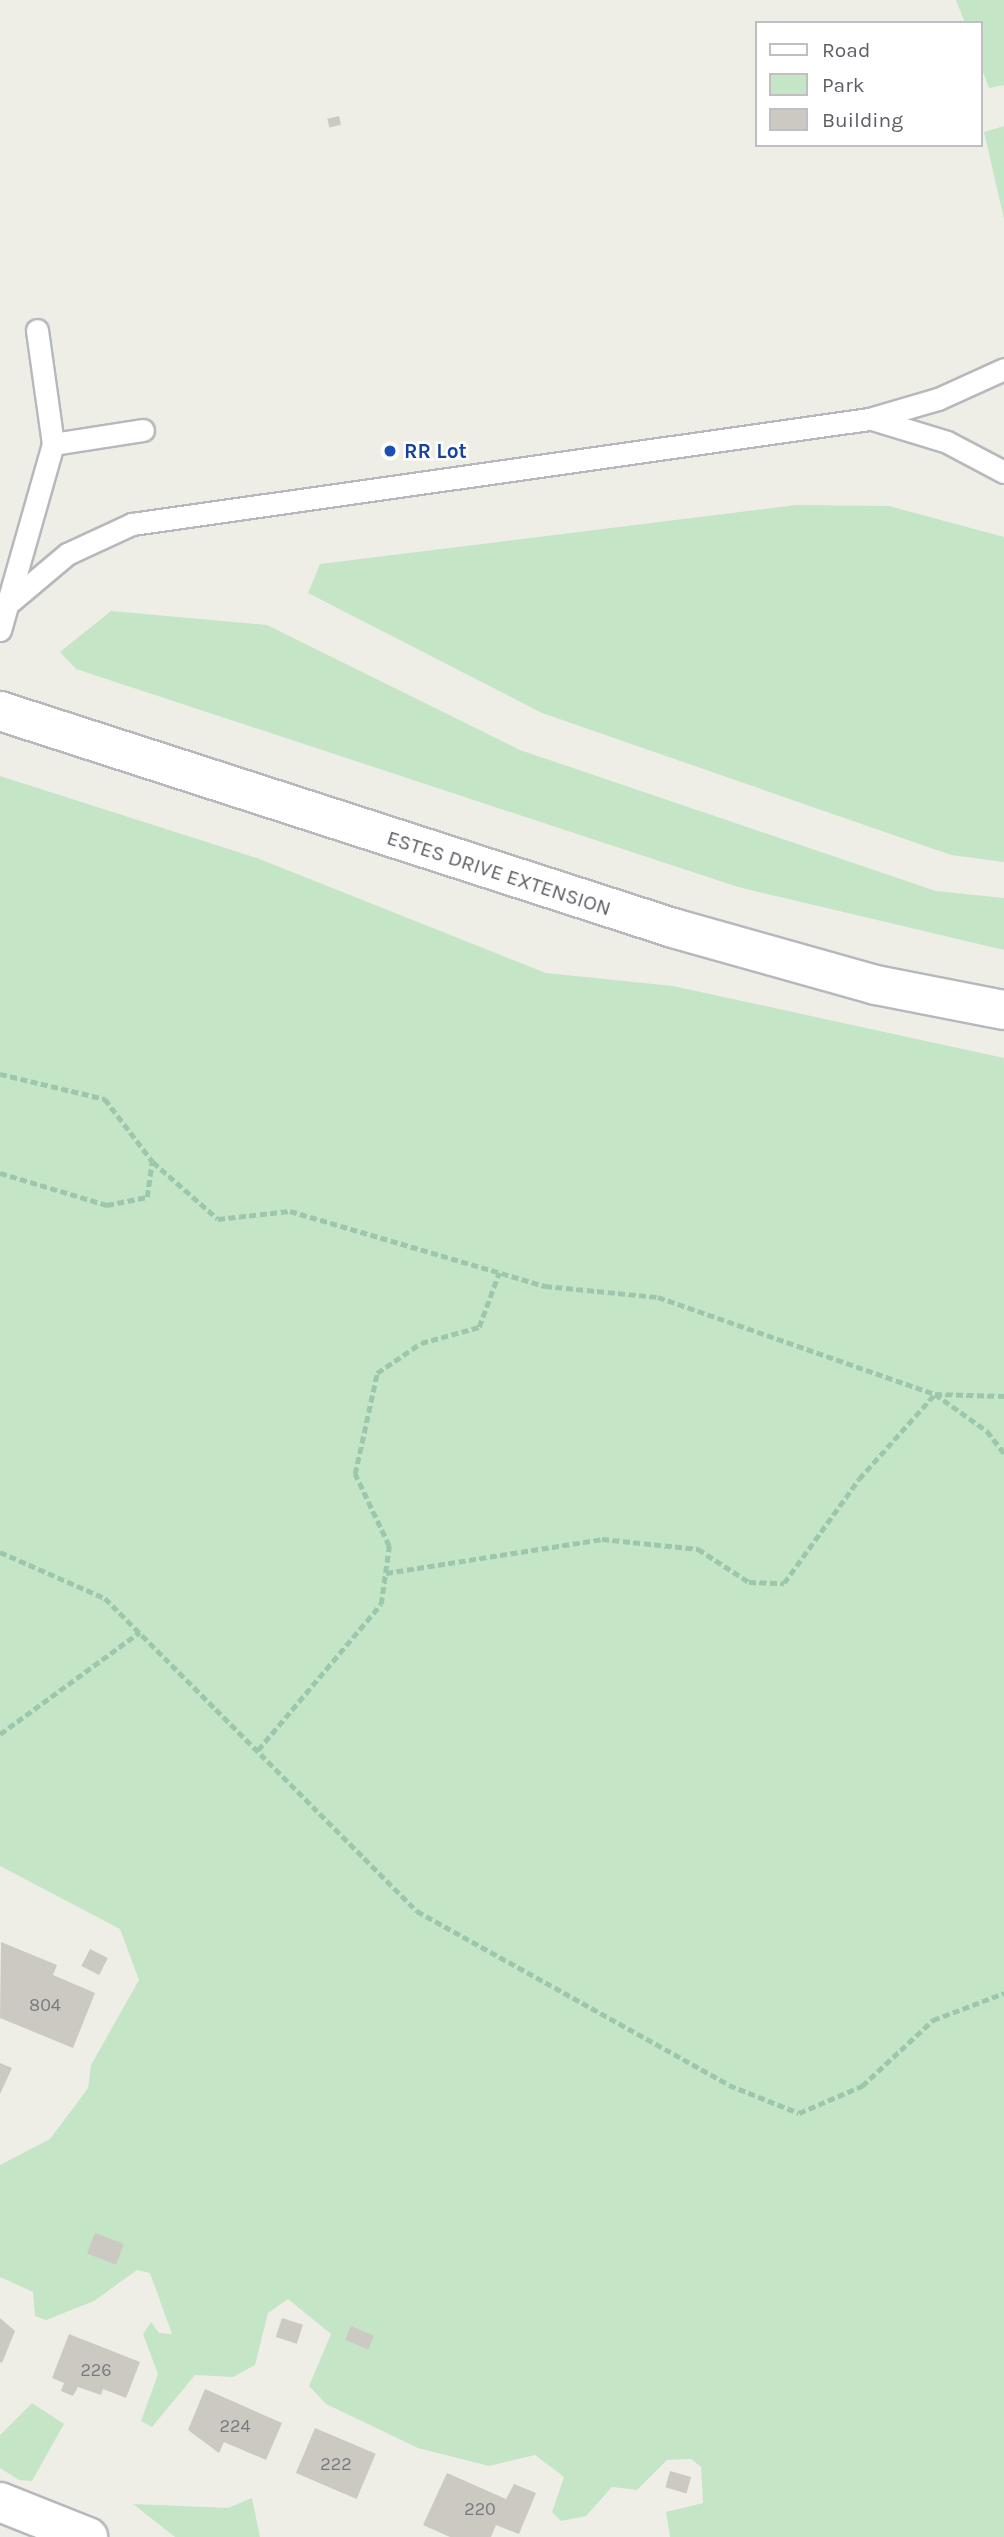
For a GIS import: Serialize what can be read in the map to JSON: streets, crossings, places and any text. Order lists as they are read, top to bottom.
{
  "streets": {
    "main road": ["ESTES DRIVE EXTENSION"]
  },
  "places": ["RR Lot"],
  "house_numbers": [
    "804",
    "226",
    "224",
    "222",
    "220"
  ],
  "legend": ["Road", "Park", "Building"]
}
